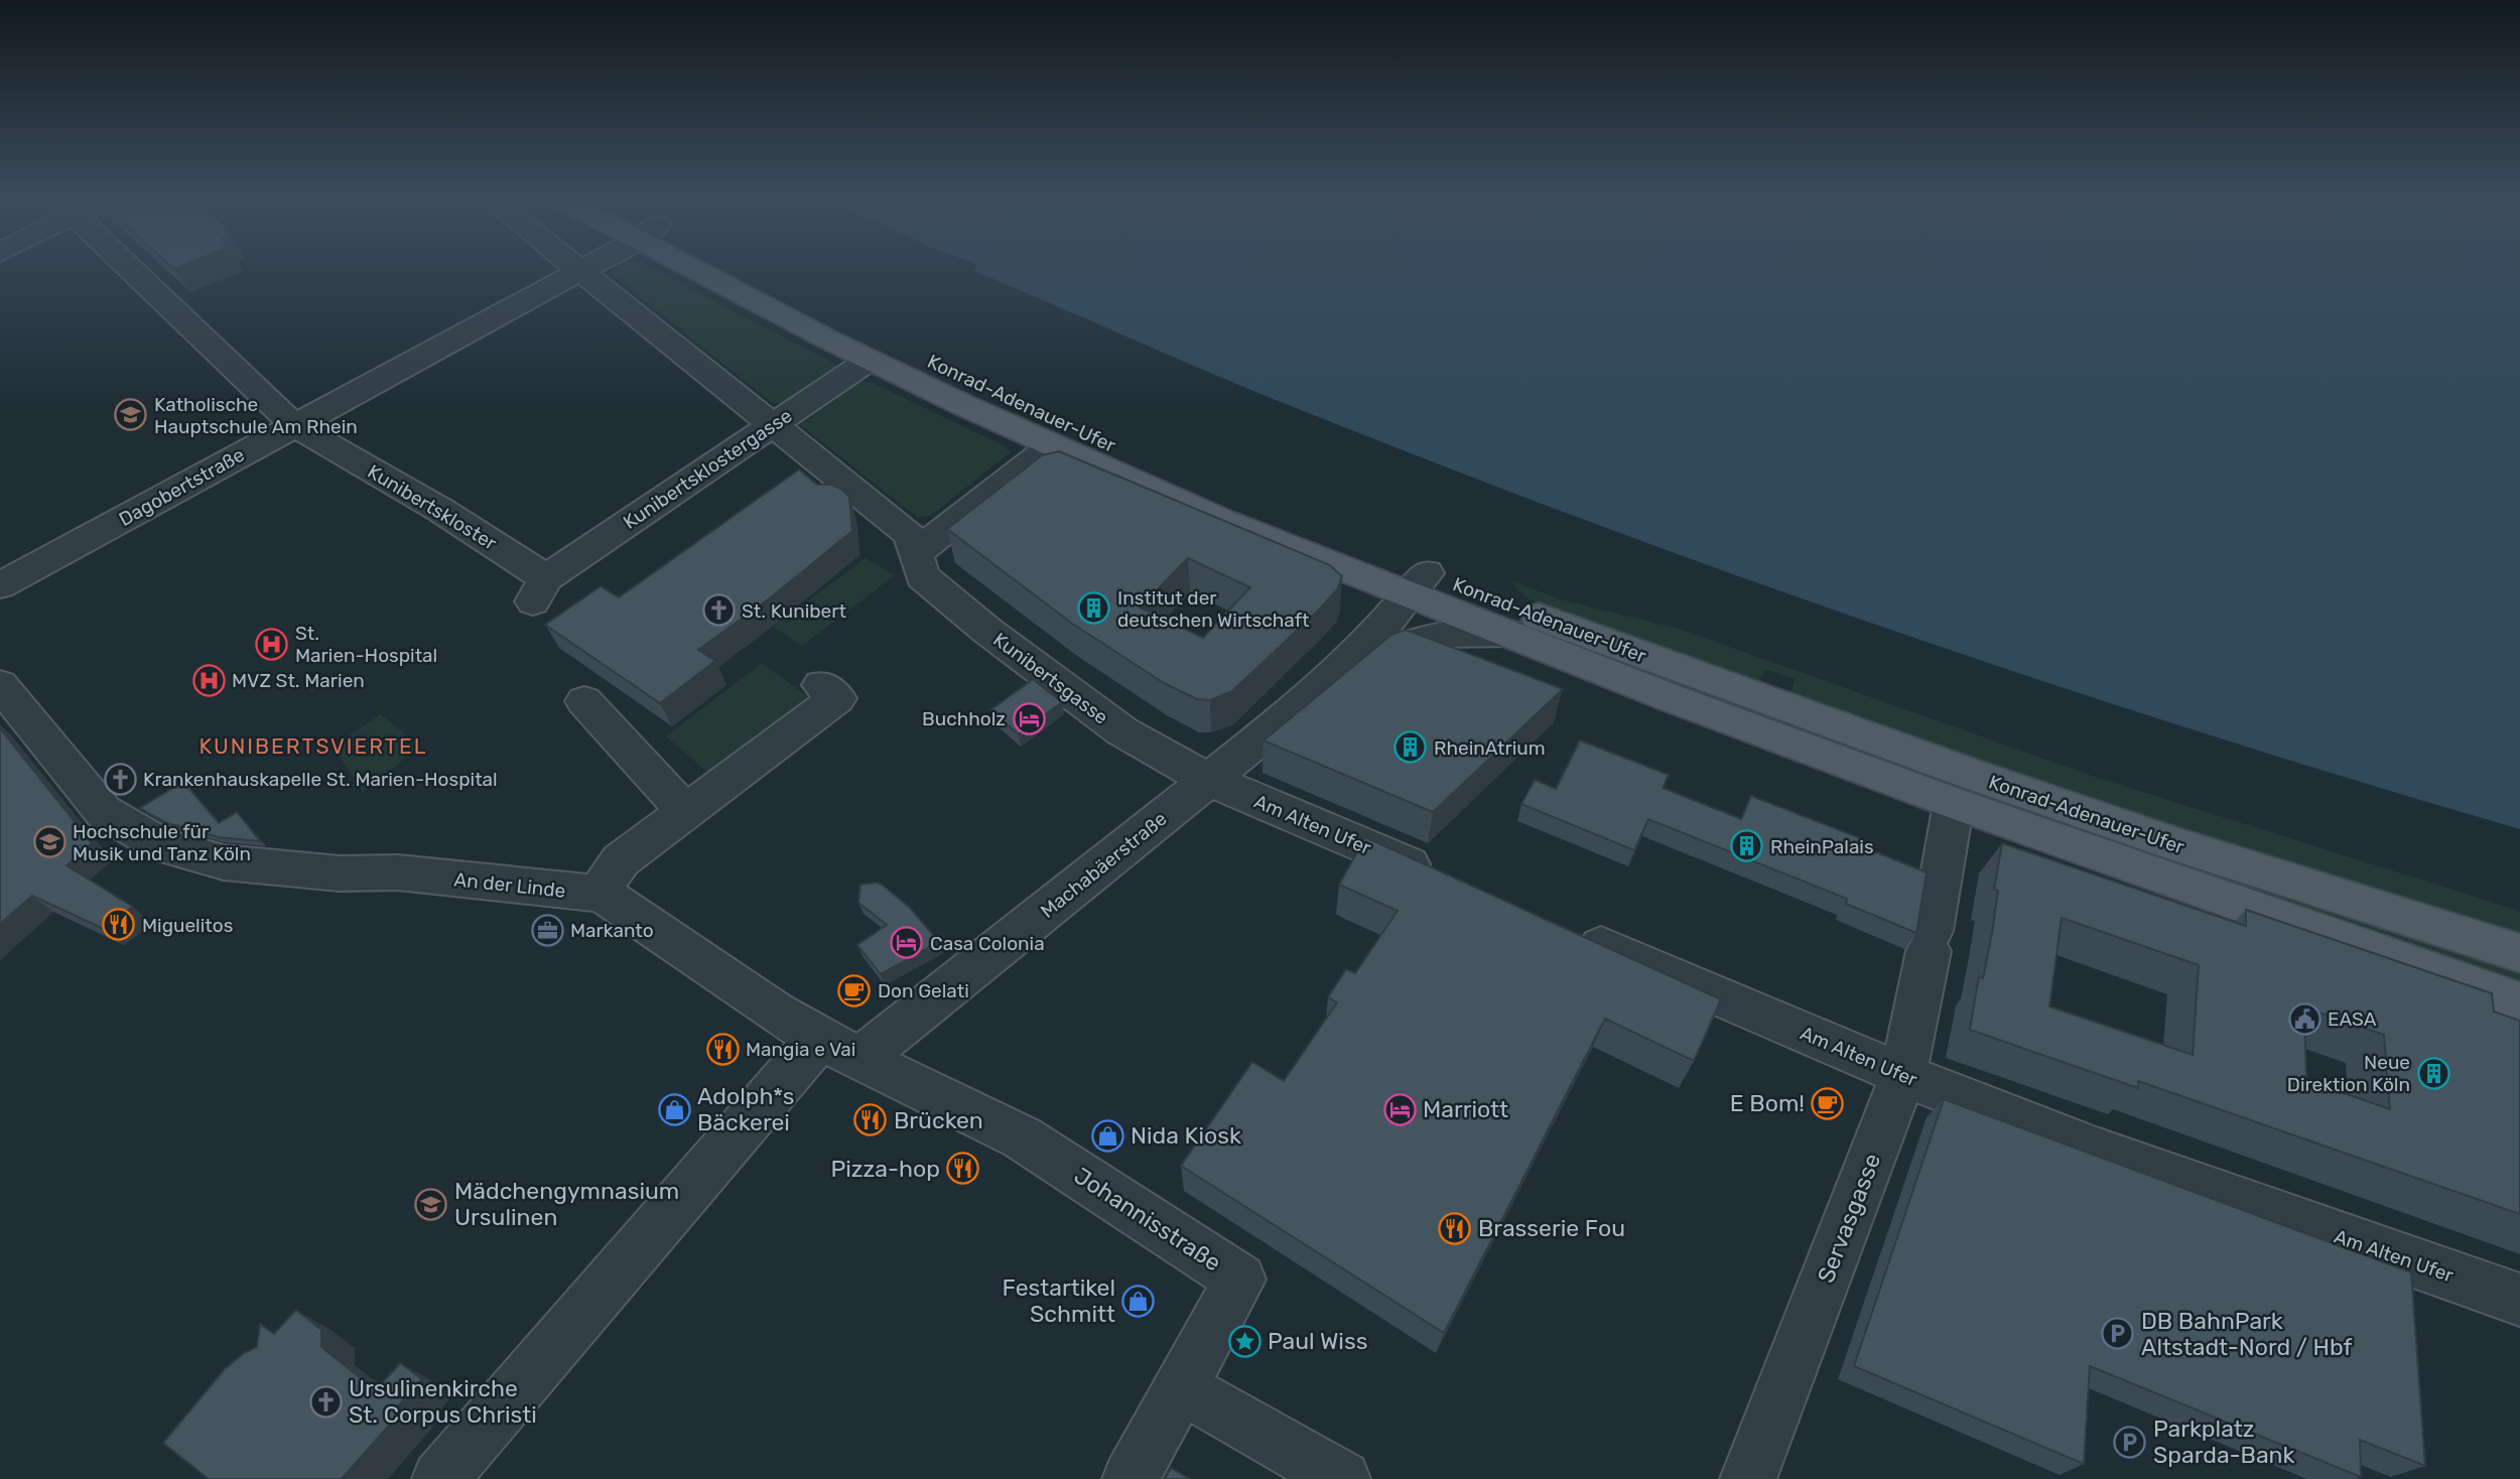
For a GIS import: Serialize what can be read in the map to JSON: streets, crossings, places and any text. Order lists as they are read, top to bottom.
{
  "streets": {
    "main road": ["Konrad-Adenauer-Ufer"],
    "street": [
      "Kunibertsklostergasse",
      "Dagobertstraße",
      "Kunibertskloster",
      "Kunibertsgasse",
      "Am Alten Ufer",
      "Machabäerstraße",
      "An der Linde",
      "Servasgasse",
      "Johannisstraße"
    ]
  },
  "crossings": [
    ["Konrad-Adenauer-Ufer", "Kunibertsklostergasse"],
    ["Konrad-Adenauer-Ufer", "Kunibertsgasse"],
    ["Konrad-Adenauer-Ufer", "Machabäerstraße"],
    ["Konrad-Adenauer-Ufer", "Servasgasse"],
    ["Kunibertsklostergasse", "Kunibertskloster"],
    ["Dagobertstraße", "Kunibertskloster"],
    ["Kunibertsgasse", "Am Alten Ufer"],
    ["Kunibertsgasse", "Machabäerstraße"],
    ["Am Alten Ufer", "Machabäerstraße"],
    ["Am Alten Ufer", "Servasgasse"],
    ["Machabäerstraße", "An der Linde"],
    ["Machabäerstraße", "Johannisstraße"],
    ["An der Linde", "Johannisstraße"]
  ],
  "districts": ["KUNIBERTSVIERTEL"],
  "places": {
    "school or university": ["Katholische Hauptschule Am Rhein", "Hochschule für Musik und Tanz Köln", "Mädchengymnasium Ursulinen"],
    "building": [
      "Institut der deutschen Wirtschaft",
      "RheinAtrium",
      "RheinPalais",
      "Neue Direktion Köln"
    ],
    "church": ["St. Kunibert", "Krankenhauskapelle St. Marien-Hospital", "Ursulinenkirche St. Corpus Christi"],
    "hospital": ["St. Marien-Hospital", "MVZ St. Marien"],
    "hotel": ["Buchholz", "Casa Colonia", "Marriott"],
    "restaurant": [
      "Miguelitos",
      "Mangia e Vai",
      "Brücken",
      "Pizza-hop",
      "Brasserie Fou"
    ],
    "office": ["Markanto"],
    "cafe": ["Don Gelati", "E Bom!"],
    "public building": ["EASA"],
    "shop": ["Adolph*s Bäckerei", "Nida Kiosk", "Festartikel Schmitt"],
    "parking": ["DB BahnPark Altstadt-Nord / Hbf", "Parkplatz Sparda-Bank"],
    "place": ["Paul Wiss"]
  }
}
